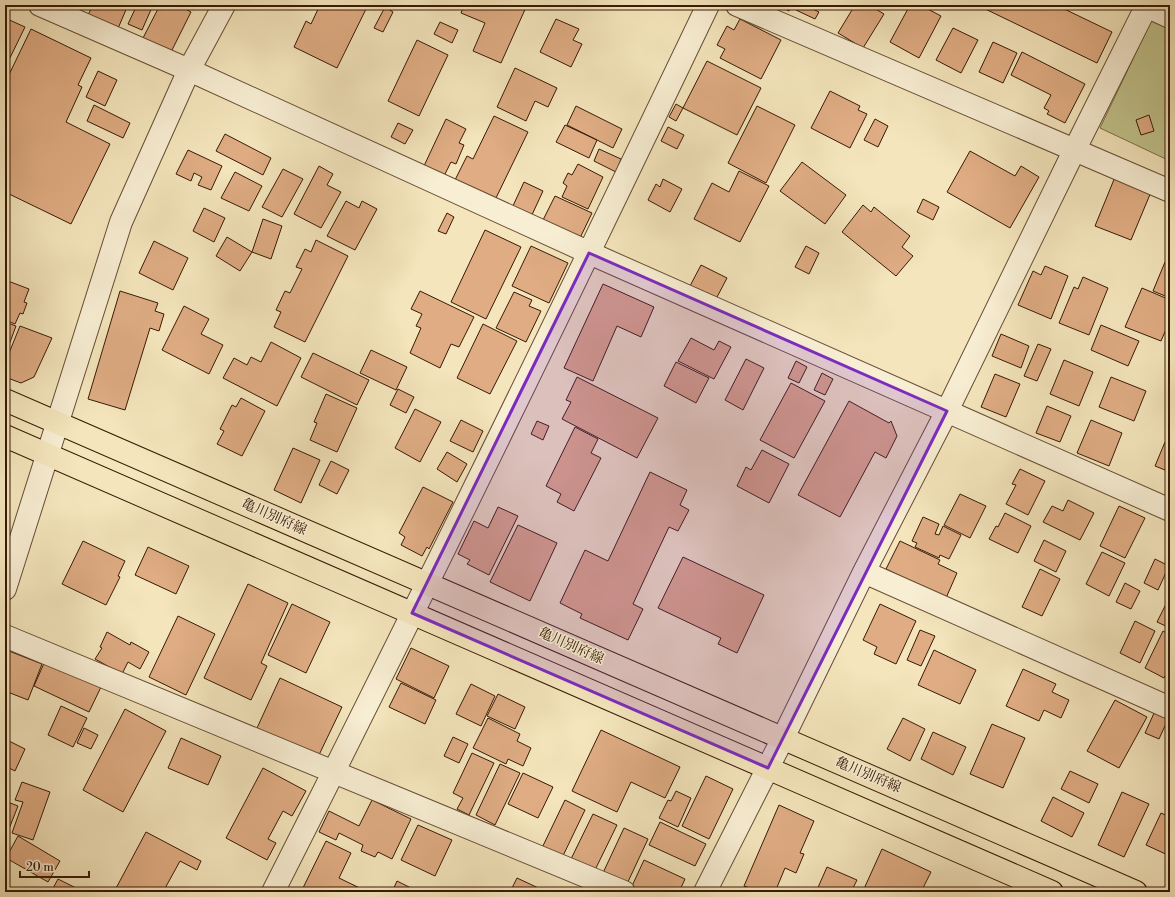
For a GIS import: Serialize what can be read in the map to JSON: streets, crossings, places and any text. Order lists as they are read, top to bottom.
{
  "streets": {
    "main road": ["亀川別府線"]
  },
  "scale_bar": "20 m"
}
